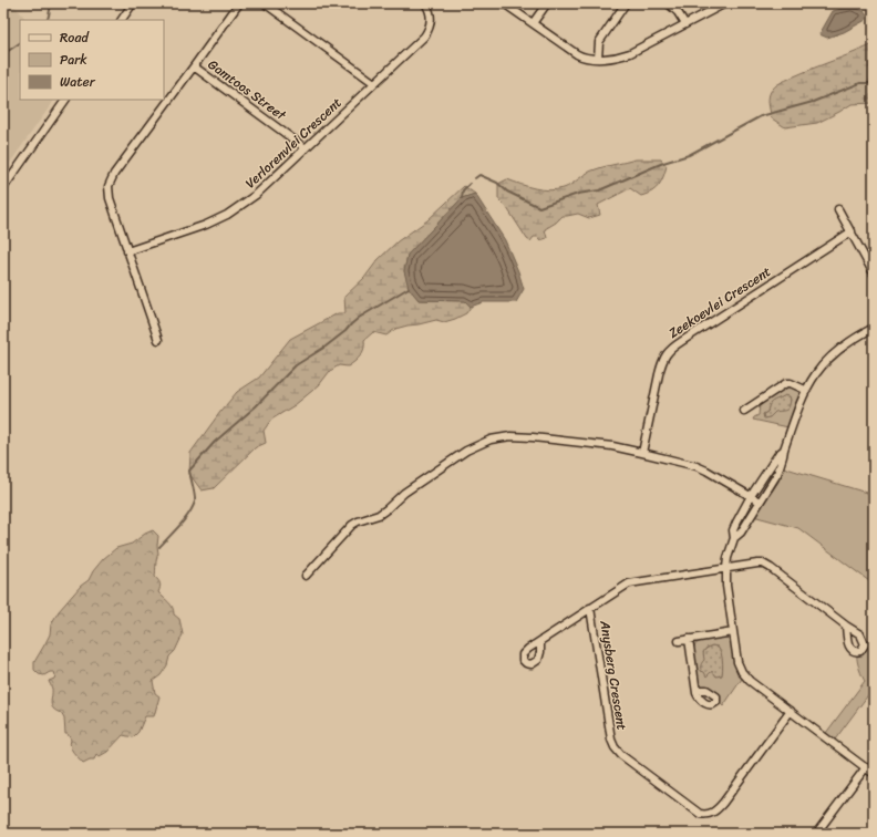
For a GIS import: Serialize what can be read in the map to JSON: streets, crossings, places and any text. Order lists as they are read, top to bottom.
{
  "streets": {
    "street": [
      "Gamtoos Street",
      "Verlorenvlei Crescent",
      "Zeekoevlei Crescent",
      "Anysberg Crescent"
    ]
  },
  "crossings": [
    ["Gamtoos Street", "Verlorenvlei Crescent"]
  ],
  "legend": ["Road", "Park", "Water"]
}
